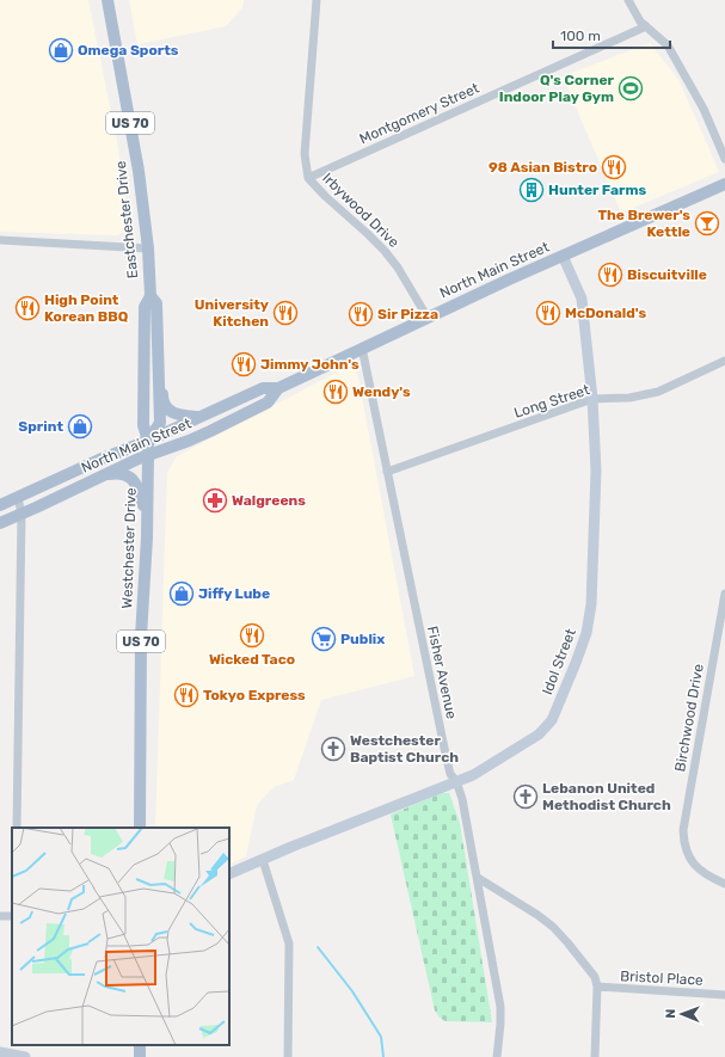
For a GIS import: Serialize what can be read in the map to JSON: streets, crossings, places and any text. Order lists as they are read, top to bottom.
{
  "streets": {
    "main road": [
      "US 70",
      "Eastchester Drive",
      "North Main Street",
      "Westchester Drive"
    ],
    "street": [
      "Montgomery Street",
      "Irbywood Drive",
      "Long Street",
      "Idol Street",
      "Fisher Avenue",
      "Birchwood Drive",
      "Bristol Place"
    ]
  },
  "crossings": [
    ["Montgomery Street", "Irbywood Drive"],
    ["Irbywood Drive", "North Main Street"],
    ["Eastchester Drive", "North Main Street"],
    ["Eastchester Drive", "Westchester Drive"],
    ["North Main Street", "Westchester Drive"],
    ["North Main Street", "Idol Street"],
    ["North Main Street", "Fisher Avenue"],
    ["Long Street", "Idol Street"],
    ["Long Street", "Fisher Avenue"],
    ["Idol Street", "Fisher Avenue"]
  ],
  "places": {
    "shop": ["Omega Sports", "Sprint", "Jiffy Lube"],
    "sports": ["Q's Corner Indoor Play Gym"],
    "restaurant": [
      "98 Asian Bistro",
      "Biscuitville",
      "High Point Korean BBQ",
      "University Kitchen",
      "McDonald's",
      "Sir Pizza",
      "Jimmy John's",
      "Wendy's",
      "Wicked Taco",
      "Tokyo Express"
    ],
    "building": ["Hunter Farms"],
    "bar": ["The Brewer's Kettle"],
    "pharmacy": ["Walgreens"],
    "supermarket": ["Publix"],
    "church": ["Westchester Baptist Church", "Lebanon United Methodist Church"]
  },
  "scale_bar": "100 m",
  "north": "left"
}
